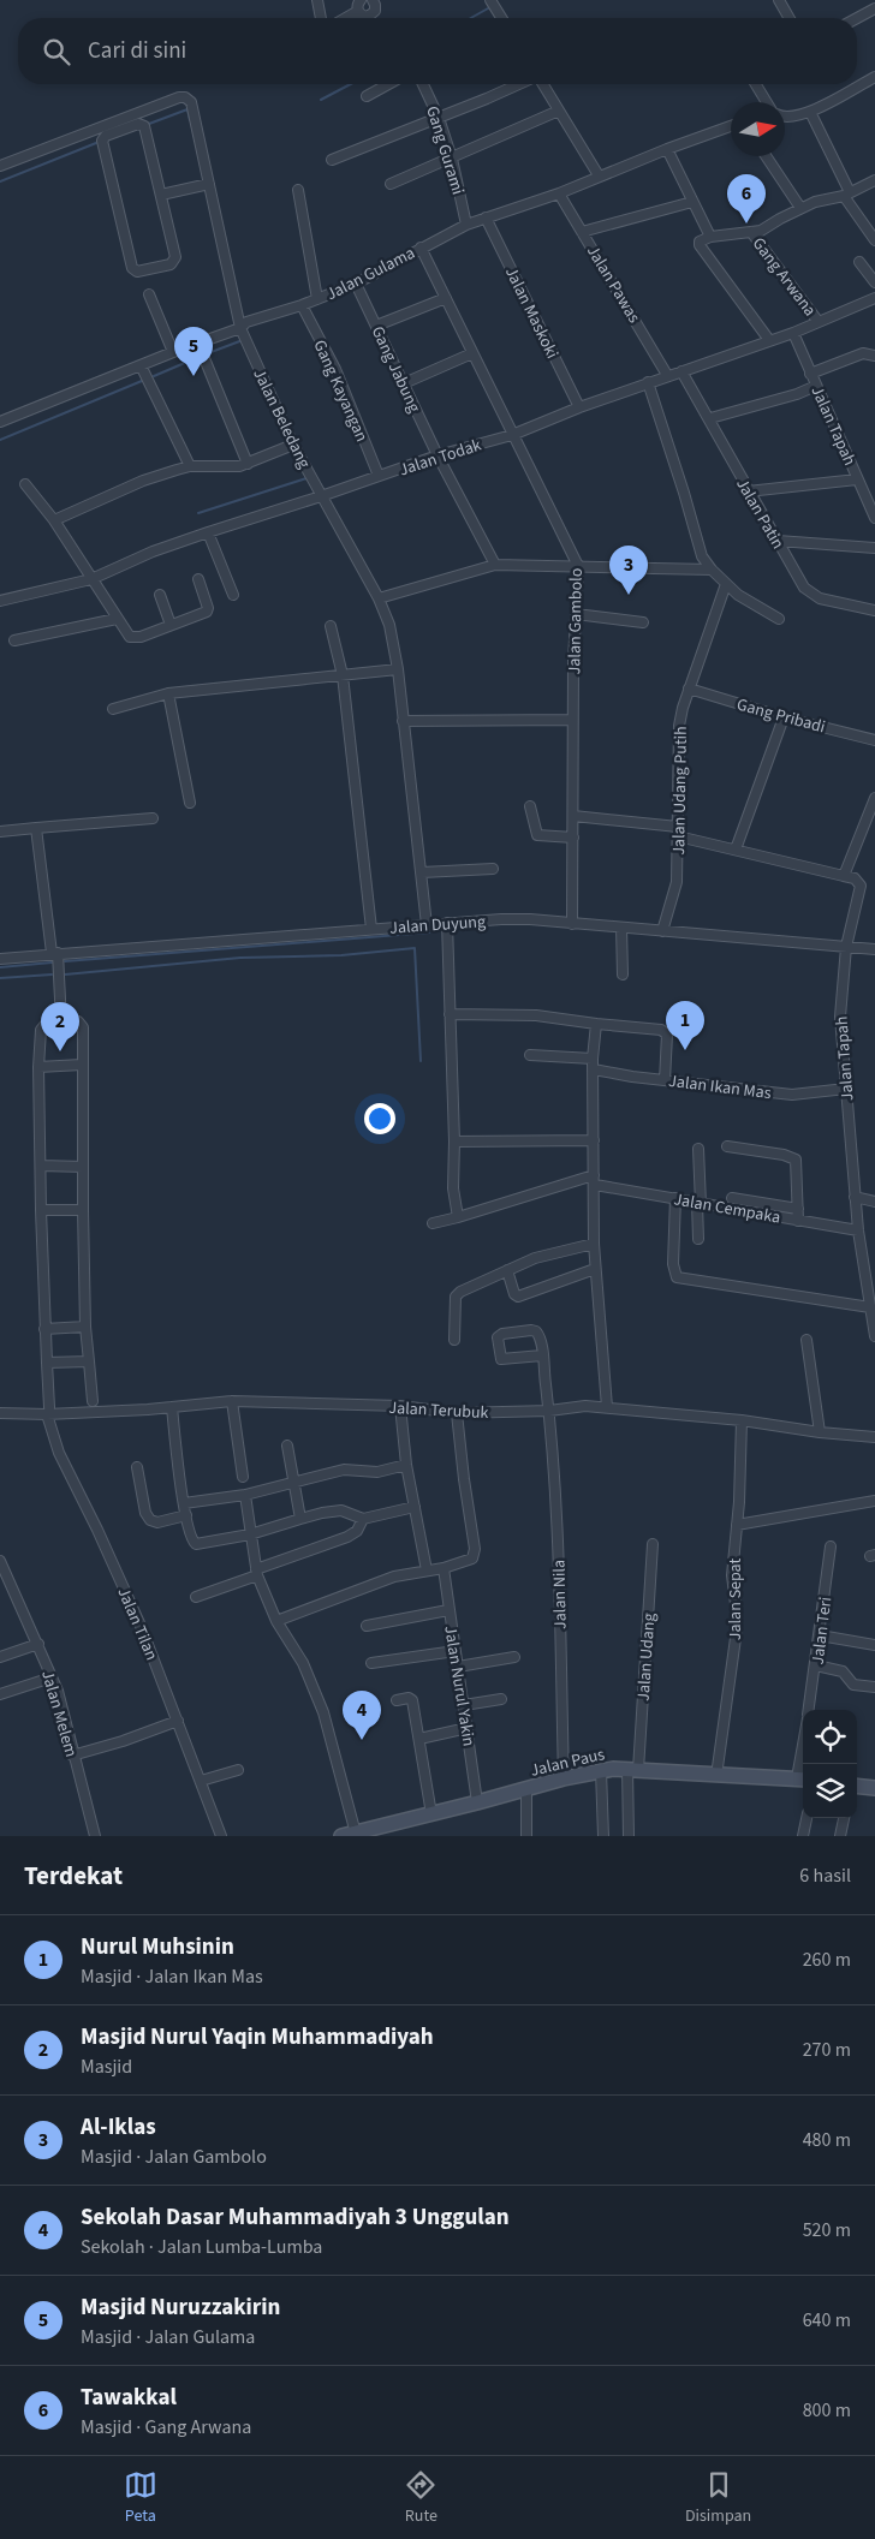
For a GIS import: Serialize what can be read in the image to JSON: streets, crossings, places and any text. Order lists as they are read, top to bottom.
{
  "streets": {
    "main road": ["Jalan Paus"],
    "street": [
      "Gang Gurami",
      "Jalan Gulama",
      "Gang Arwana",
      "Jalan Pawas",
      "Jalan Maskoki",
      "Gang Jabung",
      "Gang Kayangan",
      "Jalan Beledang",
      "Jalan Tapah",
      "Jalan Todak",
      "Jalan Patin",
      "Jalan Gambolo",
      "Gang Pribadi",
      "Jalan Udang Putih",
      "Jalan Duyung",
      "Jalan Ikan Mas",
      "Jalan Cempaka",
      "Jalan Terubuk",
      "Jalan Nila",
      "Jalan Sepat",
      "Jalan Tilan",
      "Jalan Teri",
      "Jalan Udang",
      "Jalan Nurul Yakin",
      "Jalan Melem"
    ]
  },
  "crossings": [
    ["Gang Gurami", "Jalan Gulama"],
    ["Jalan Gulama", "Jalan Pawas"],
    ["Jalan Gulama", "Jalan Maskoki"],
    ["Jalan Gulama", "Gang Jabung"],
    ["Jalan Gulama", "Gang Kayangan"],
    ["Jalan Gulama", "Jalan Beledang"],
    ["Jalan Gulama", "Jalan Gambolo"],
    ["Gang Arwana", "Jalan Todak"],
    ["Jalan Pawas", "Jalan Todak"],
    ["Jalan Maskoki", "Jalan Todak"],
    ["Gang Jabung", "Jalan Todak"],
    ["Gang Kayangan", "Jalan Todak"],
    ["Jalan Beledang", "Jalan Todak"],
    ["Jalan Beledang", "Jalan Duyung"],
    ["Jalan Tapah", "Jalan Todak"],
    ["Jalan Tapah", "Jalan Duyung"],
    ["Jalan Tapah", "Jalan Ikan Mas"],
    ["Jalan Tapah", "Jalan Cempaka"],
    ["Jalan Todak", "Jalan Patin"],
    ["Jalan Todak", "Jalan Gambolo"],
    ["Jalan Gambolo", "Jalan Duyung"],
    ["Gang Pribadi", "Jalan Udang Putih"],
    ["Jalan Udang Putih", "Jalan Duyung"],
    ["Jalan Terubuk", "Jalan Nila"],
    ["Jalan Terubuk", "Jalan Sepat"],
    ["Jalan Terubuk", "Jalan Tilan"],
    ["Jalan Nila", "Jalan Paus"],
    ["Jalan Sepat", "Jalan Paus"],
    ["Jalan Udang", "Jalan Paus"],
    ["Jalan Nurul Yakin", "Jalan Paus"]
  ],
  "north": "right",
  "page": {
    "search": "Cari di sini",
    "pins": [
      "6",
      "5",
      "3",
      "1",
      "2",
      "4"
    ],
    "heading": ["Terdekat", "6 hasil"],
    "list": [
      {
        "mark": "1",
        "name": "Nurul Muhsinin",
        "note": "Masjid · Jalan Ikan Mas",
        "value": "260 m"
      },
      {
        "mark": "2",
        "name": "Masjid Nurul Yaqin Muhammadiyah",
        "note": "Masjid",
        "value": "270 m"
      },
      {
        "mark": "3",
        "name": "Al-Iklas",
        "note": "Masjid · Jalan Gambolo",
        "value": "480 m"
      },
      {
        "mark": "4",
        "name": "Sekolah Dasar Muhammadiyah 3 Unggulan",
        "note": "Sekolah · Jalan Lumba-Lumba",
        "value": "520 m"
      },
      {
        "mark": "5",
        "name": "Masjid Nuruzzakirin",
        "note": "Masjid · Jalan Gulama",
        "value": "640 m"
      },
      {
        "mark": "6",
        "name": "Tawakkal",
        "note": "Masjid · Gang Arwana",
        "value": "800 m"
      }
    ],
    "nav": ["Peta", "Rute", "Disimpan"]
  }
}
